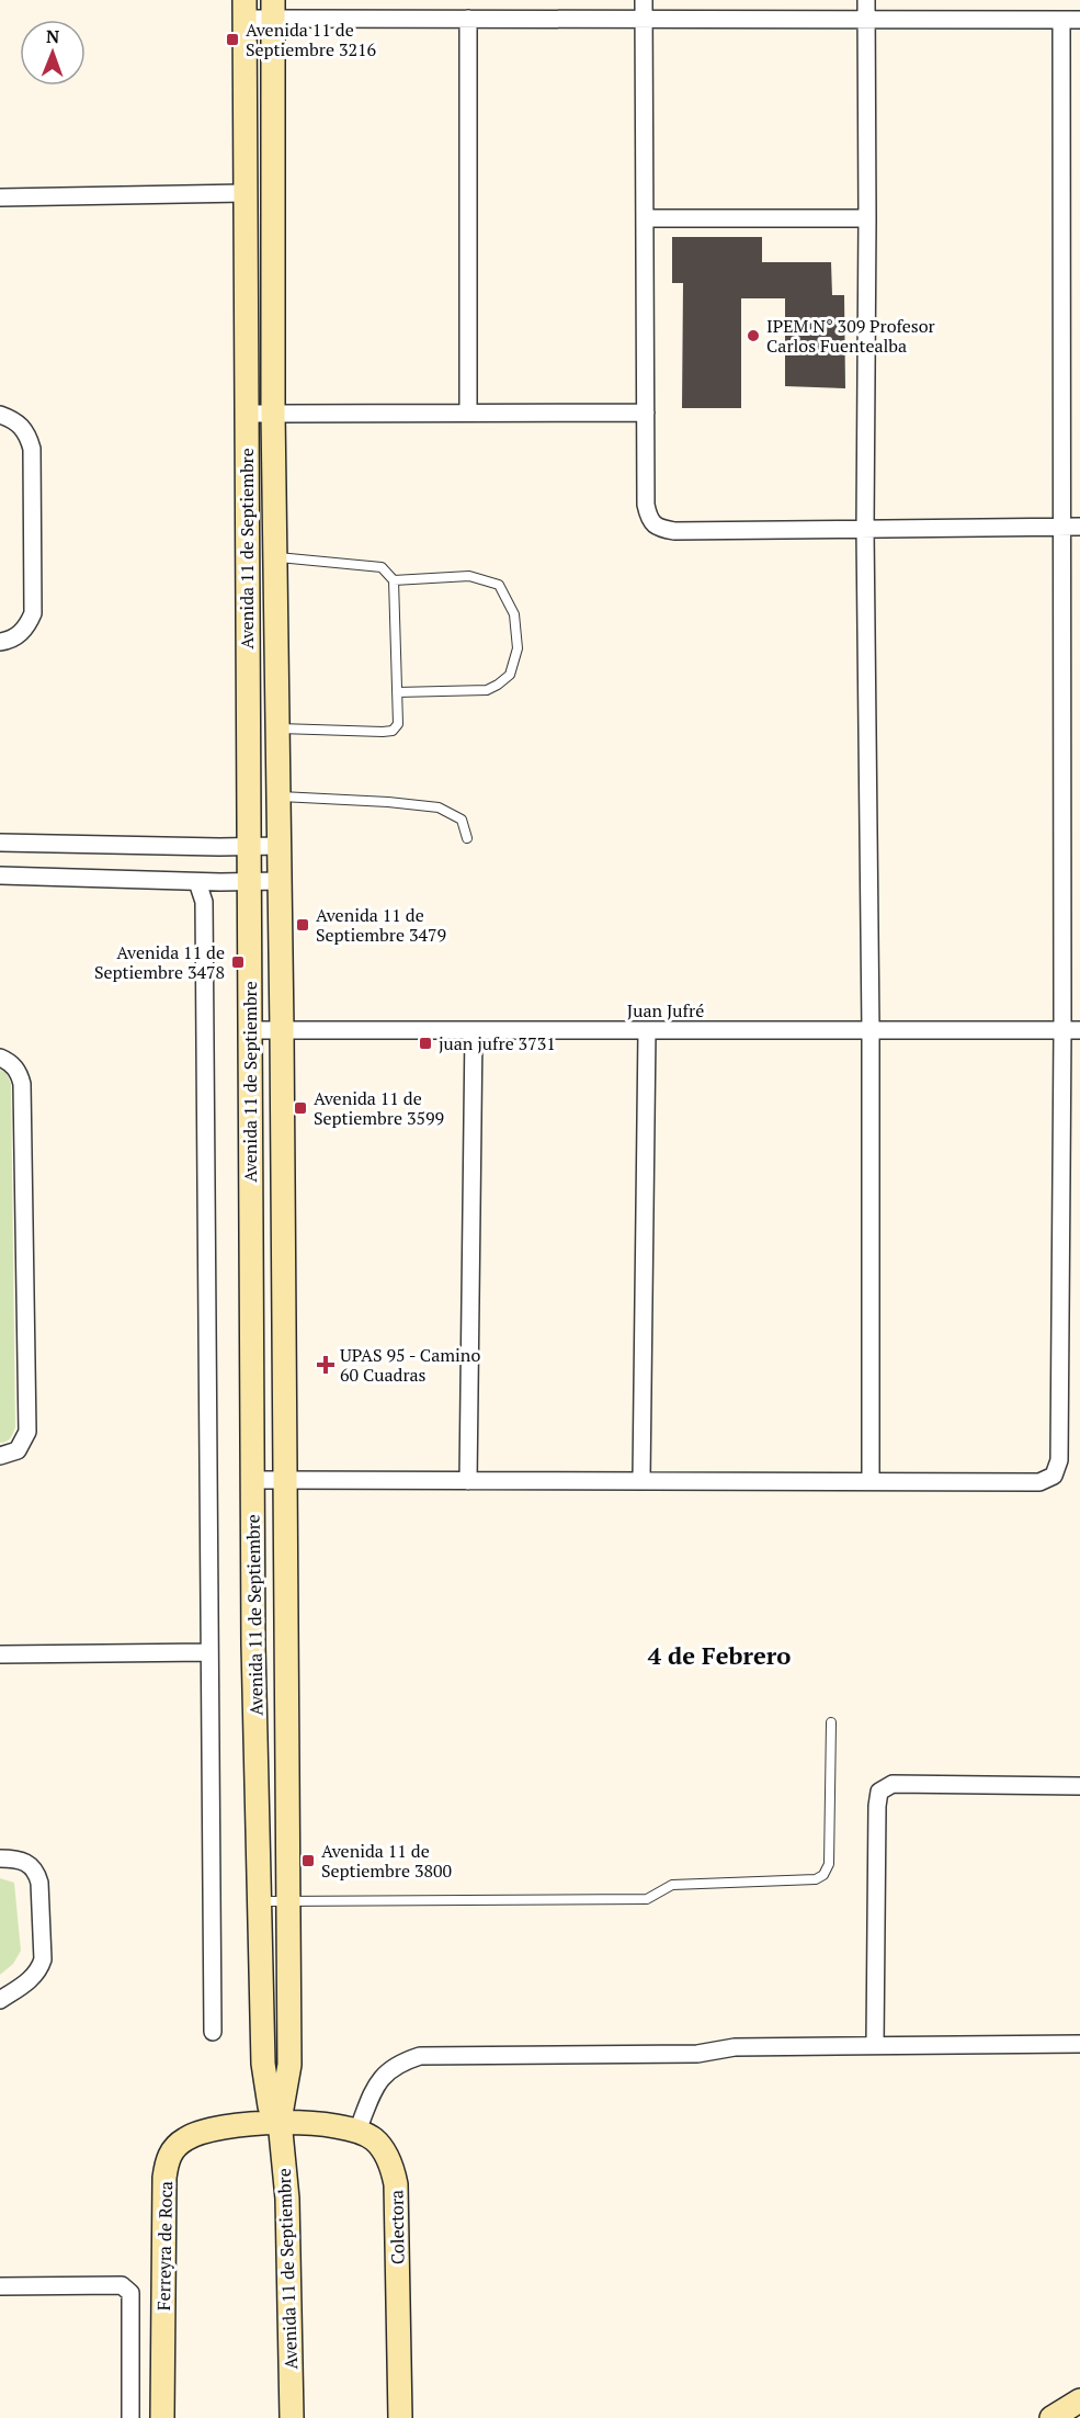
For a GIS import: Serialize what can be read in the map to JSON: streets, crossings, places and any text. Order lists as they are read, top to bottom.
{
  "streets": {
    "main road": ["Avenida 11 de Septiembre", "Colectora", "Ferreyra de Roca"],
    "street": ["Juan Jufré"]
  },
  "crossings": [
    ["Avenida 11 de Septiembre", "Juan Jufré"],
    ["Avenida 11 de Septiembre", "Ferreyra de Roca"]
  ],
  "districts": ["4 de Febrero"],
  "places": {
    "transit": [
      "Avenida 11 de Septiembre 3216",
      "Avenida 11 de Septiembre 3479",
      "Avenida 11 de Septiembre 3478",
      "juan jufre 3731",
      "Avenida 11 de Septiembre 3599",
      "Avenida 11 de Septiembre 3800"
    ],
    "other": ["IPEM N° 309 Profesor Carlos Fuentealba"],
    "health": ["UPAS 95 - Camino 60 Cuadras"]
  },
  "north": "top"
}
